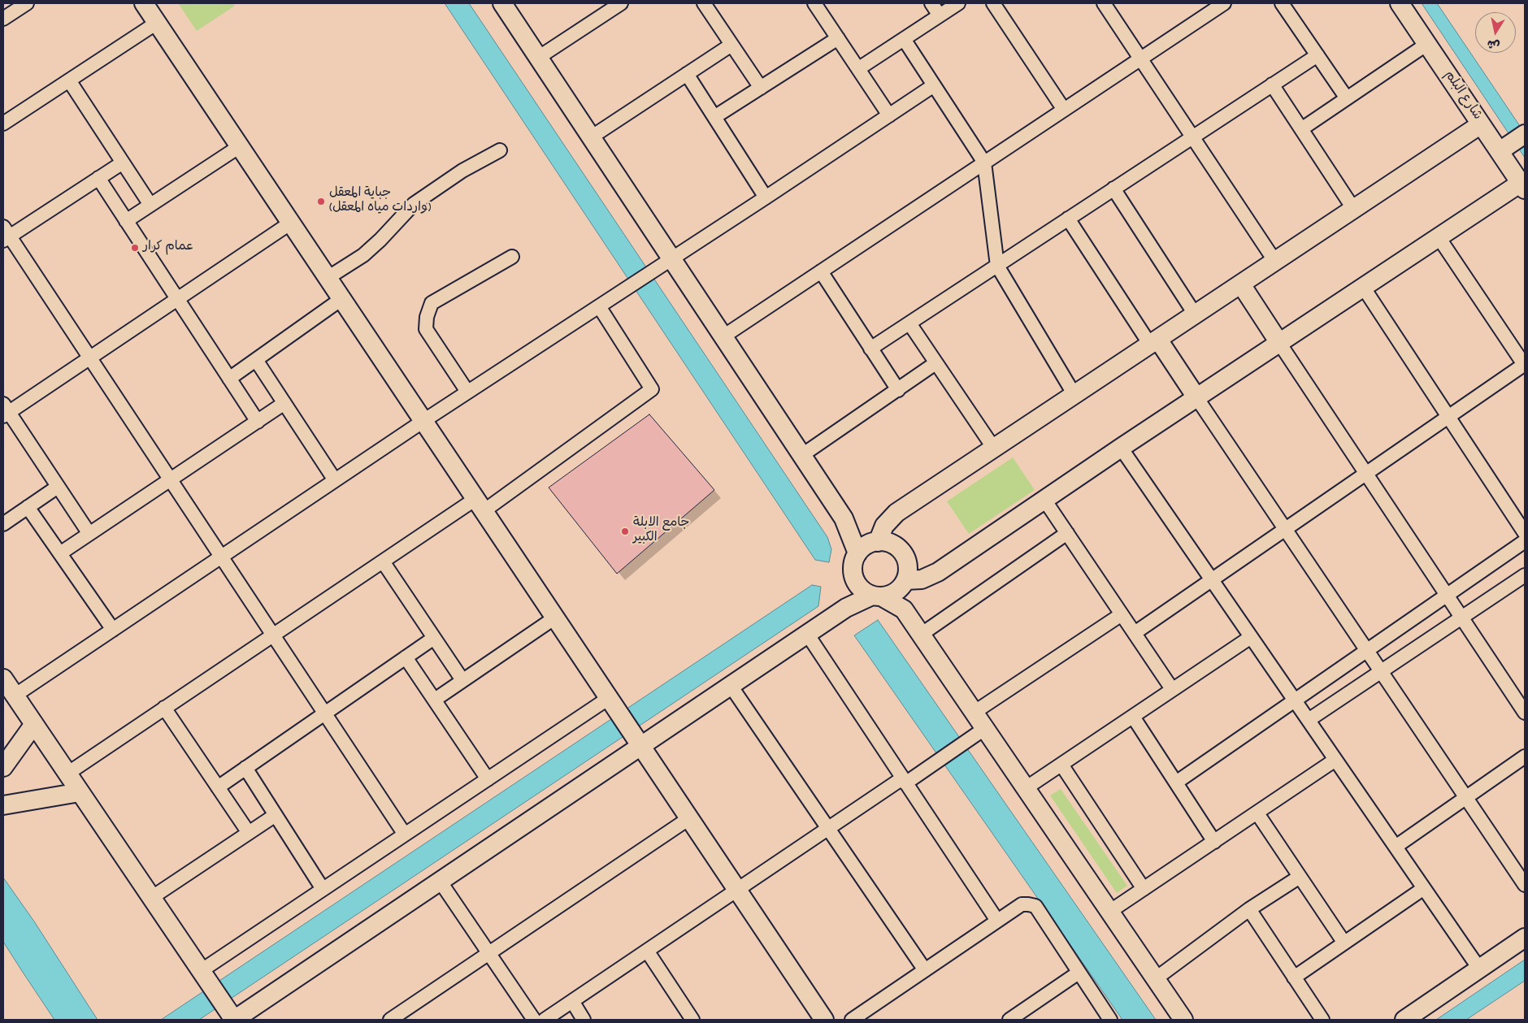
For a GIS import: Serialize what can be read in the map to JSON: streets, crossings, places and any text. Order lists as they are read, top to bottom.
{
  "streets": {
    "street": ["شارع البلم"]
  },
  "places": ["جباية المعقل (واردات مياه المعقل)", "عمام كرار", "جامع الابلة الكبير"],
  "north": "bottom"
}
